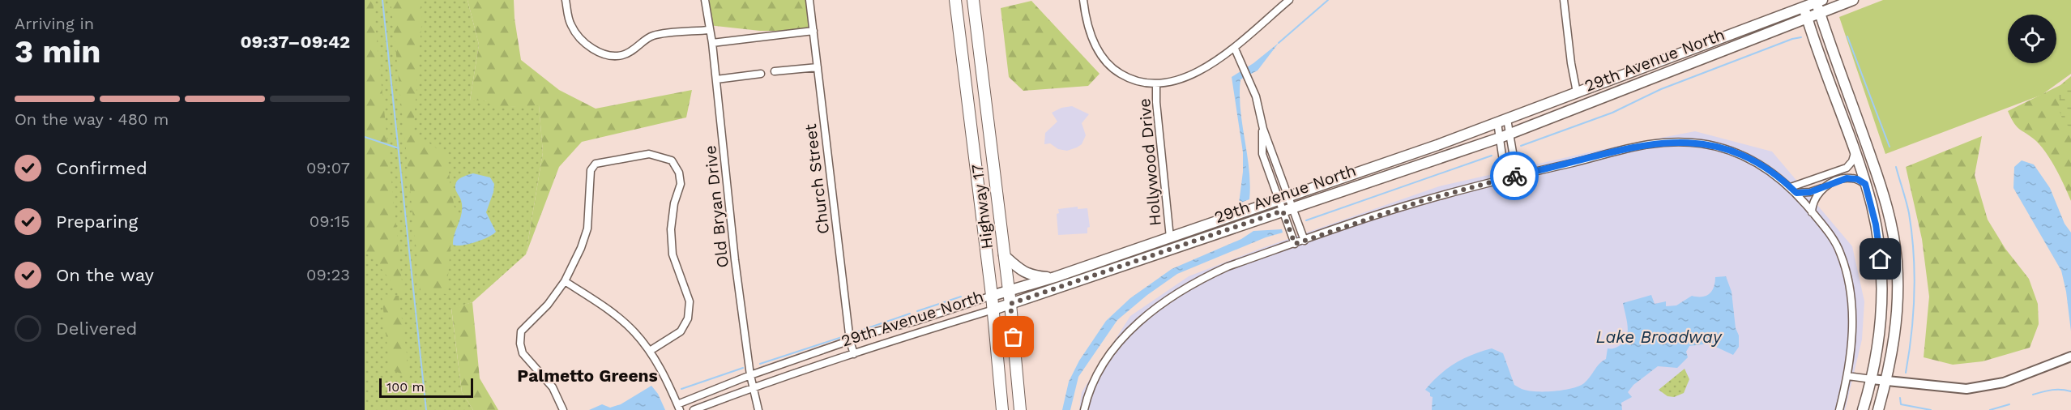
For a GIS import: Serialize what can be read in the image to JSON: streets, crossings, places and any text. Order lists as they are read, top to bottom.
{
  "streets": {
    "highway": ["Highway 17"],
    "main road": ["29th Avenue North"],
    "street": ["Hollywood Drive", "Church Street", "Old Bryan Drive"]
  },
  "crossings": [
    ["29th Avenue North", "Hollywood Drive"],
    ["29th Avenue North", "Church Street"],
    ["29th Avenue North", "Old Bryan Drive"],
    ["29th Avenue North", "Highway 17"]
  ],
  "districts": ["Palmetto Greens"],
  "water": ["Lake Broadway"],
  "scale_bar": "100 m",
  "page": {
    "heading": ["3 min", "Arriving in", "09:37–09:42"],
    "bar": "On the way · 480 m",
    "list": [
      ["Confirmed", "09:07"],
      ["Preparing", "09:15"],
      ["On the way", "09:23"],
      "Delivered"
    ],
    "scale": "100 m"
  }
}
